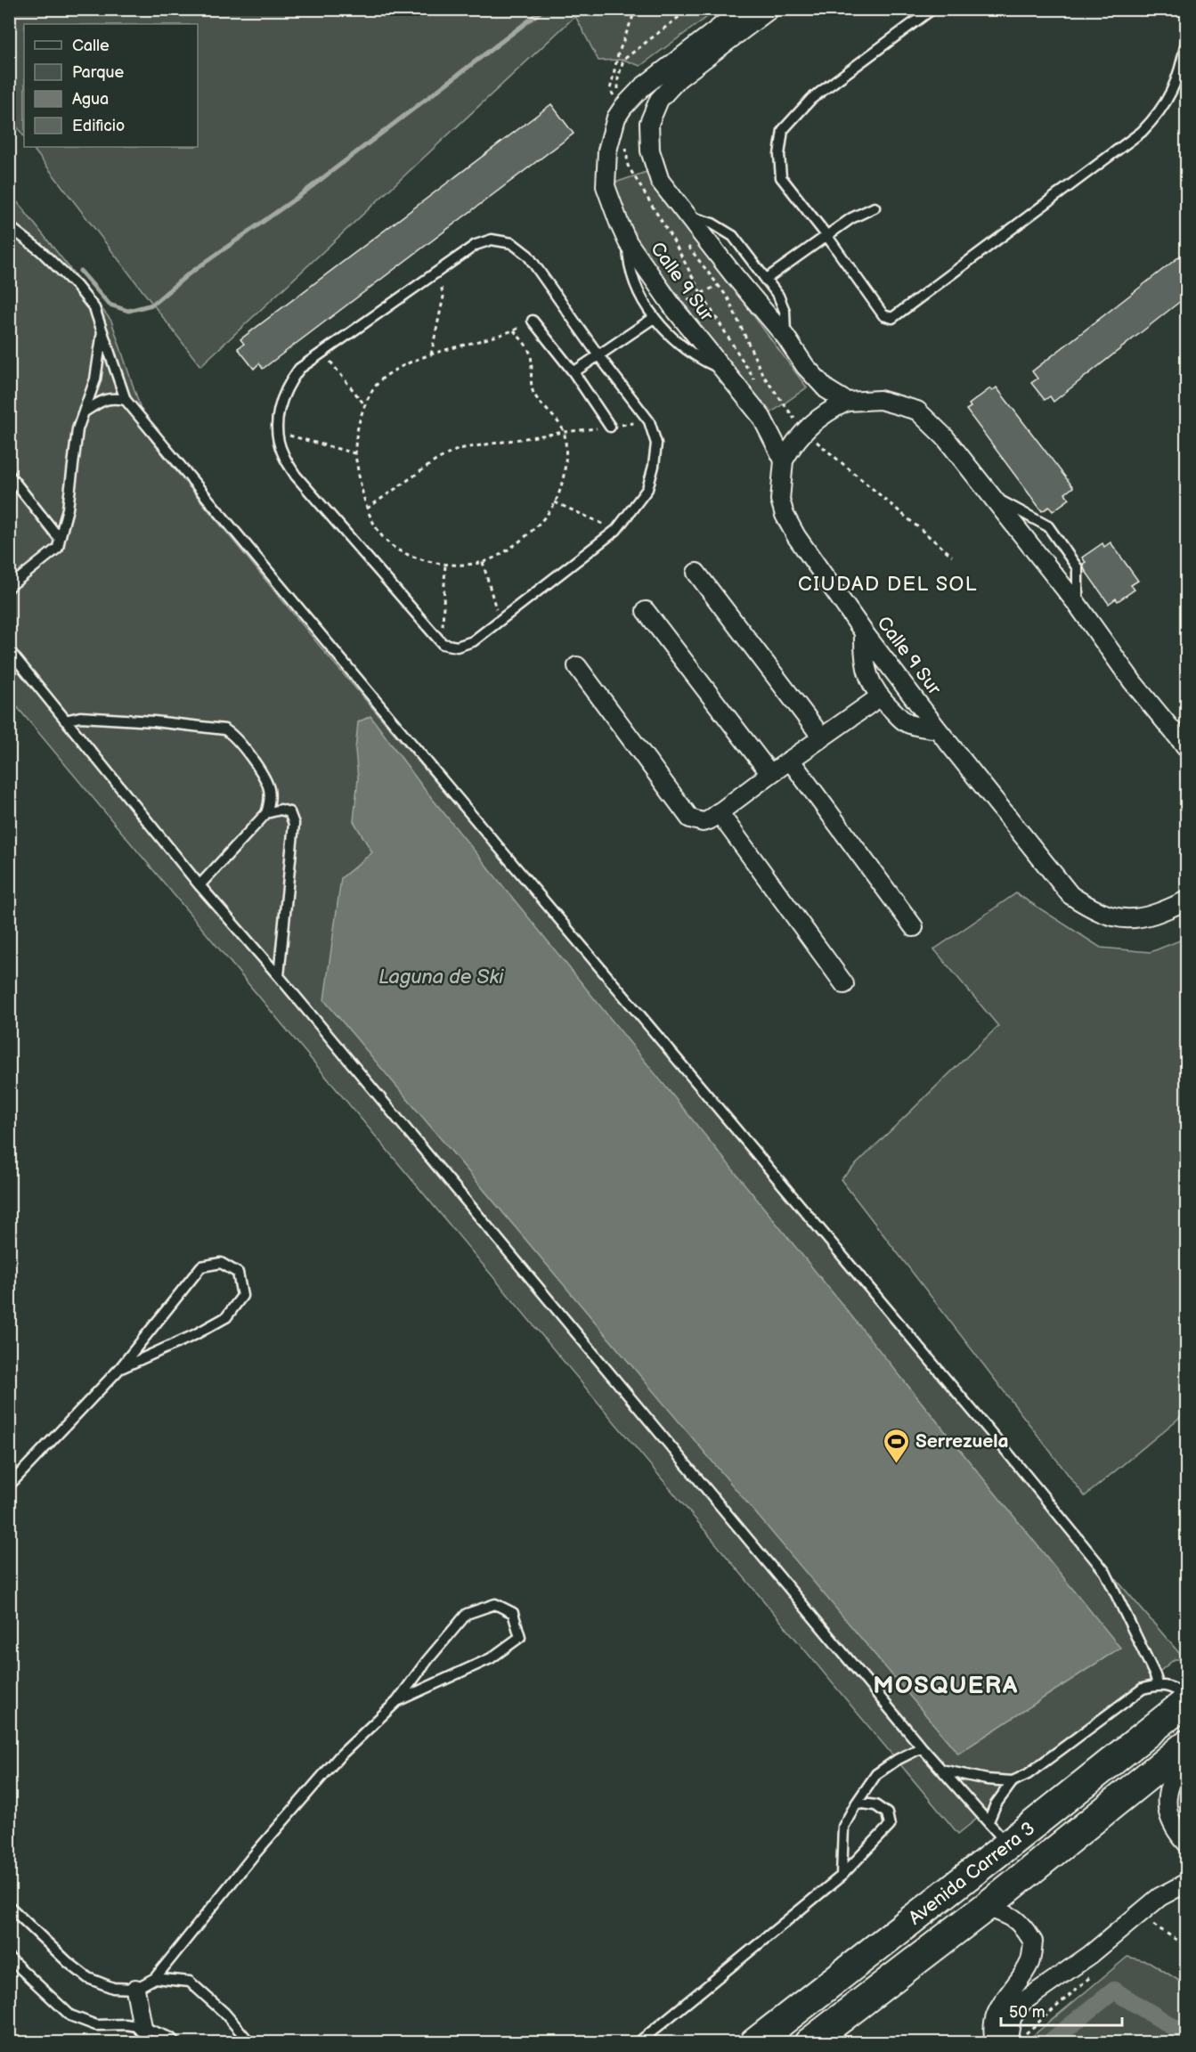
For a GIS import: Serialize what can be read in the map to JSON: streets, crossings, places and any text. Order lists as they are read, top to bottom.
{
  "streets": {
    "main road": ["Avenida Carrera 3"],
    "street": ["Calle 9 Sur"]
  },
  "districts": ["CIUDAD DEL SOL", "MOSQUERA"],
  "water": ["Laguna de Ski"],
  "places": {
    "sports": ["Serrezuela"]
  },
  "legend": [
    "Calle",
    "Parque",
    "Agua",
    "Edificio"
  ],
  "scale_bar": "50 m"
}
